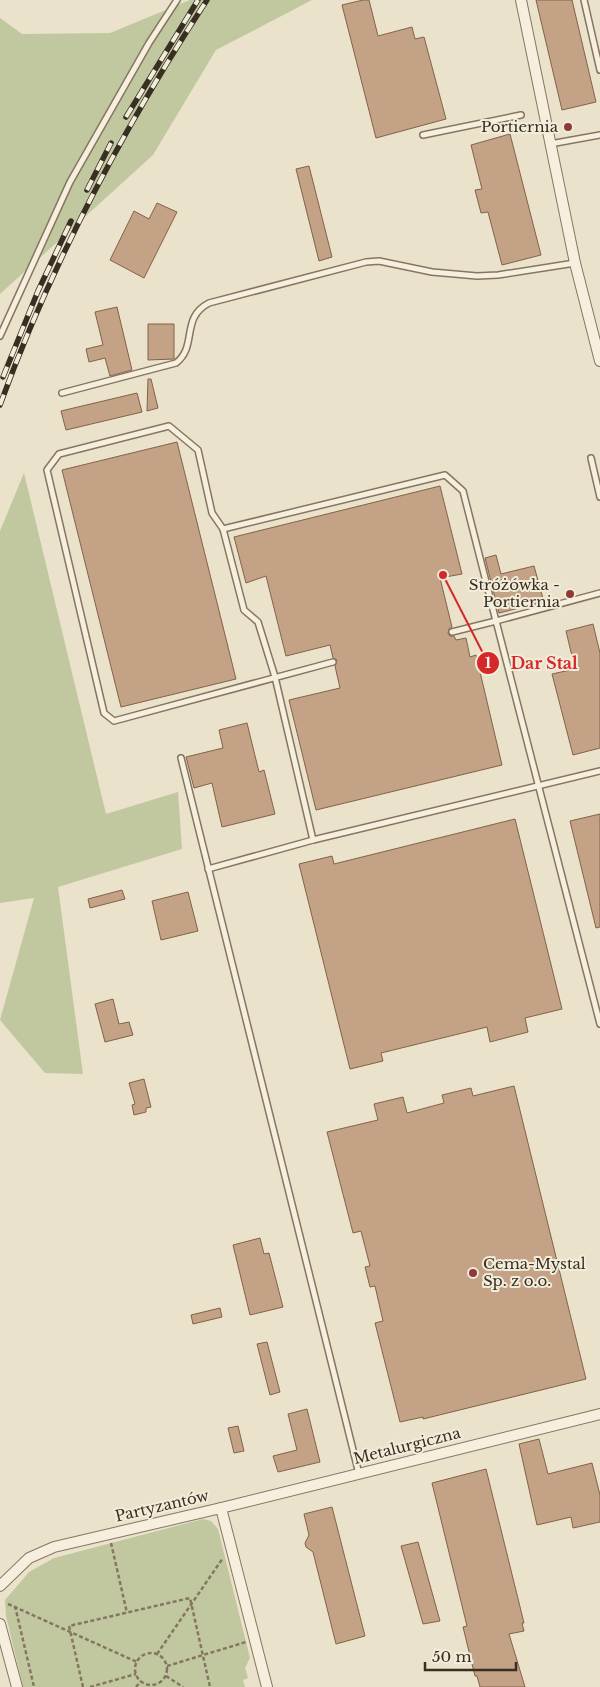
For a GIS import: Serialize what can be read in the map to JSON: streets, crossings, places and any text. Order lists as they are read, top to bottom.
{
  "streets": {
    "street": ["Metalurgiczna", "Partyzantów"]
  },
  "crossings": [
    ["Metalurgiczna", "Partyzantów"]
  ],
  "places": [
    "Portiernia",
    "Dar Stal",
    "Stróżówka - Portiernia",
    "Cema-Mystal Sp. z o.o."
  ],
  "scale_bar": "50 m"
}
